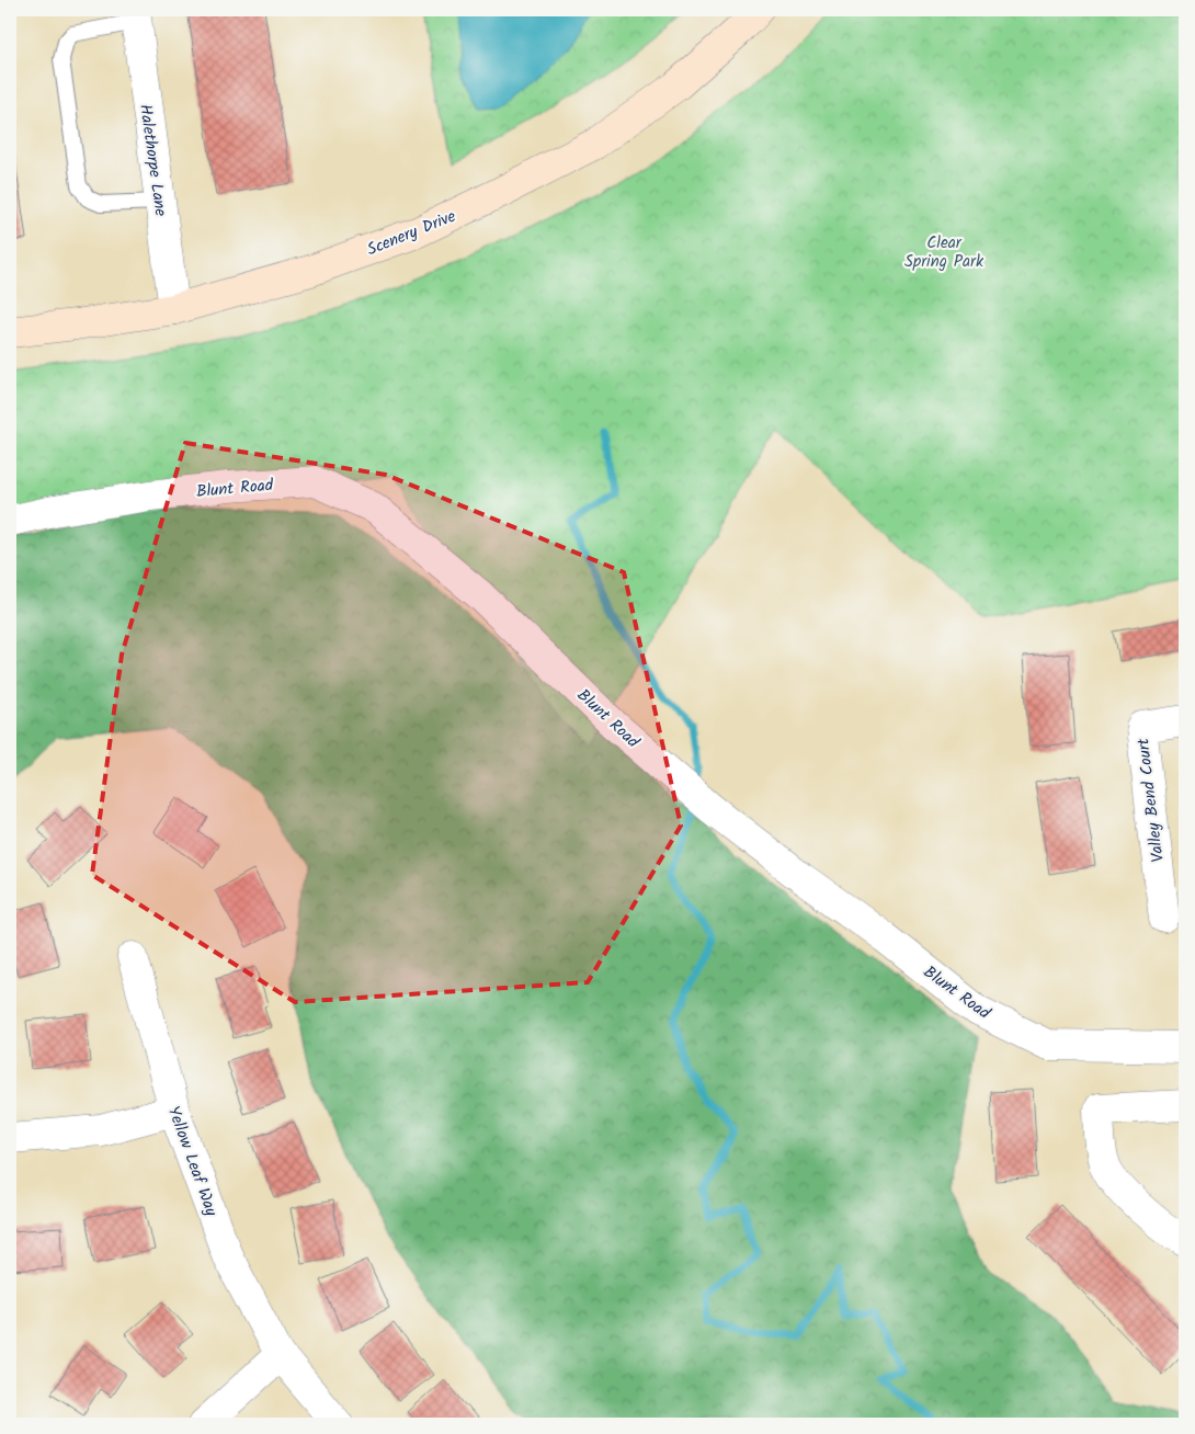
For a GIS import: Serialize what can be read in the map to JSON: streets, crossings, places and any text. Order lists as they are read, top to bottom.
{
  "streets": {
    "street": [
      "Halethorpe Lane",
      "Scenery Drive",
      "Blunt Road",
      "Valley Bend Court",
      "Yellow Leaf Way"
    ]
  },
  "crossings": [
    ["Halethorpe Lane", "Scenery Drive"]
  ],
  "parks": ["Clear Spring Park"]
}
